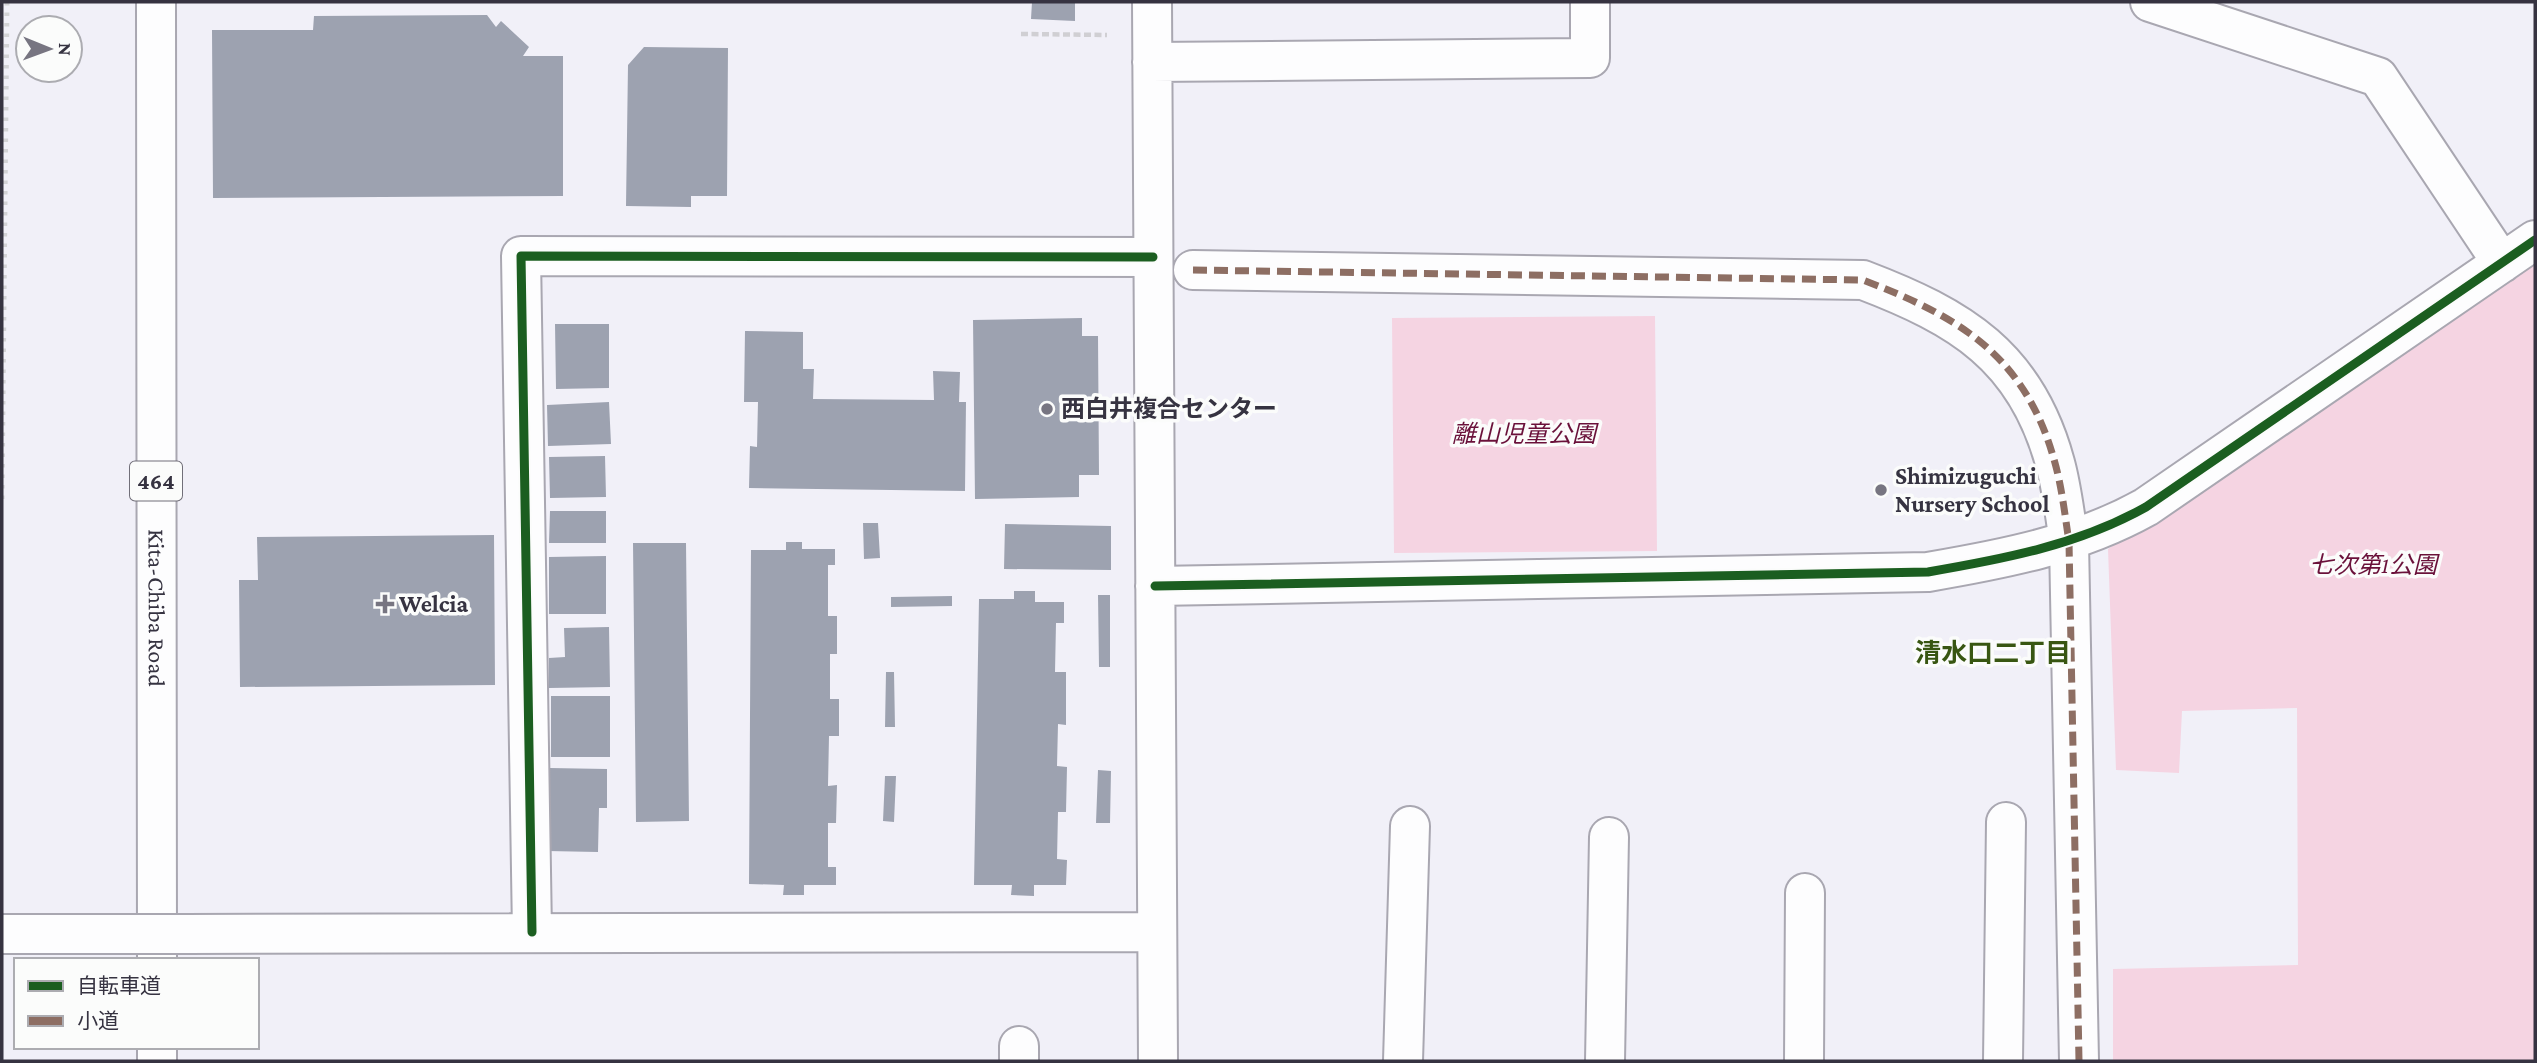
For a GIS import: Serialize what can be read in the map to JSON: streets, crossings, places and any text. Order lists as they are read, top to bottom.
{
  "streets": {
    "main road": ["464", "Kita-Chiba Road"]
  },
  "districts": ["清水口二丁目"],
  "parks": ["離山児童公園", "七次第1公園"],
  "places": {
    "other": ["西白井複合センター", "Shimizuguchi Nursery School"],
    "health": ["Welcia"]
  },
  "legend": ["自転車道", "小道"],
  "north": "right"
}
